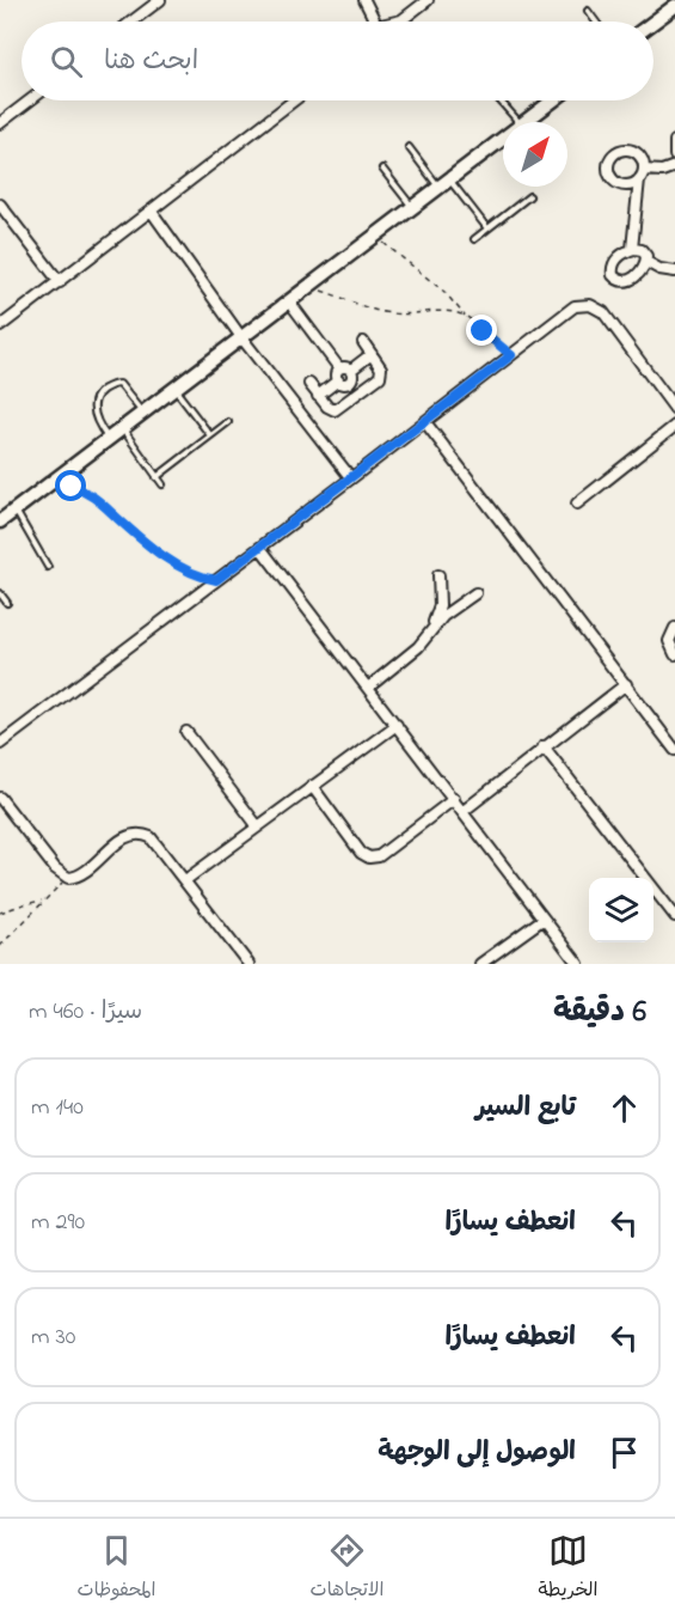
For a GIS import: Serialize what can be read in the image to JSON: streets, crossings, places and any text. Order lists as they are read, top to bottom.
{
  "north": "top right",
  "page": {
    "search": "ابحث هنا",
    "heading": ["6 دقيقة", "سيرًا · 460 m"],
    "list": [
      ["تابع السير", "140 m"],
      ["انعطف يسارًا", "290 m"],
      ["انعطف يسارًا", "30 m"],
      "الوصول إلى الوجهة"
    ],
    "nav": ["الخريطة", "الاتجاهات", "المحفوظات"]
  }
}
